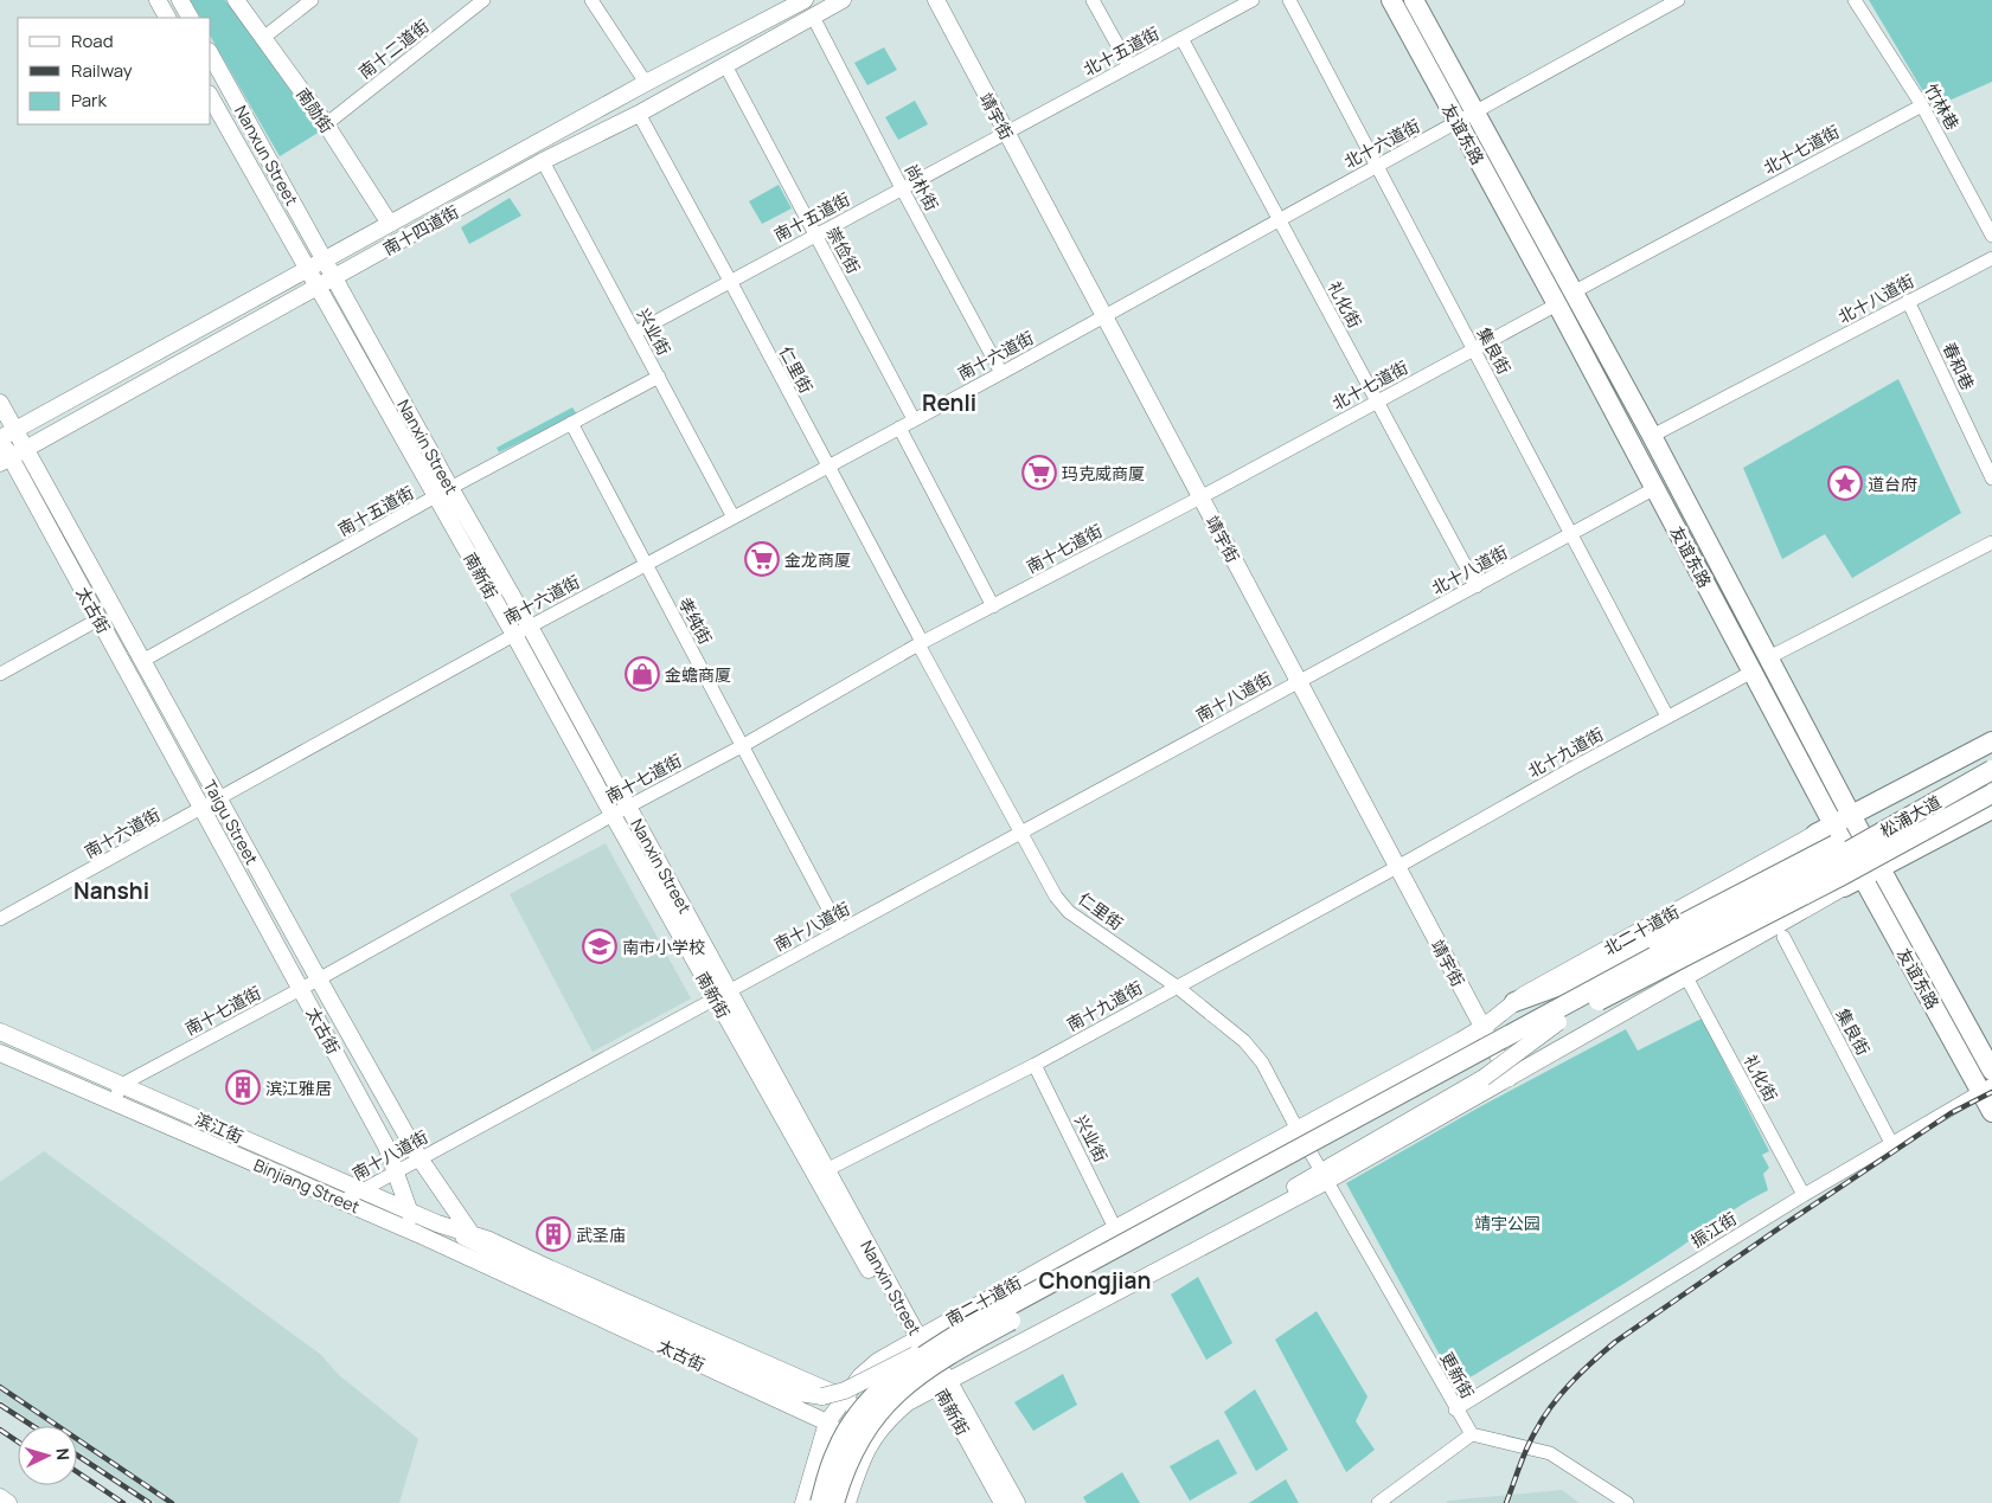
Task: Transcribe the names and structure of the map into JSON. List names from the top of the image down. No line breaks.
{"streets":{"highway":["友谊东路","松浦大道","北二十道街"],"main road":["南勋街","靖宇街","Nanxun Street","南十四道街","Nanxin Street","南新街","太古街","Taigu Street","滨江街","Binjiang Street","南二十道街"],"street":["南十二道街","北十五道街","竹林巷","北十六道街","北十七道街","尚朴街","南十五道街","崇俭街","北十八道街","礼化街","兴业街","集良街","南十六道街","春和巷","仁里街","南十七道街","孝纯街","南十八道街","北十九道街","南十九道街","振江街","更新街"]},"crossings":[["南十二道街","南勋街"],["北十五道街","靖宇街"],["北十五道街","南十五道街"],["北十五道街","礼化街"],["竹林巷","北十七道街"],["靖宇街","北十六道街"],["靖宇街","北十七道街"],["靖宇街","南十五道街"],["靖宇街","北十八道街"],["靖宇街","南十六道街"],["靖宇街","南十七道街"],["靖宇街","南十八道街"],["靖宇街","北十九道街"],["靖宇街","北二十道街"],["靖宇街","南十九道街"],["友谊东路","北十六道街"],["友谊东路","北十七道街"],["友谊东路","北十八道街"],["友谊东路","北十九道街"],["友谊东路","北二十道街"],["友谊东路","振江街"],["北十六道街","礼化街"],["北十六道街","集良街"],["北十六道街","南十六道街"],["北十七道街","礼化街"],["北十七道街","集良街"],["北十七道街","南十七道街"],["Nanxun Street","Nanxin Street"],["尚朴街","南十五道街"],["尚朴街","南十四道街"],["尚朴街","南十六道街"],["南十五道街","崇俭街"],["南十五道街","兴业街"],["南十五道街","仁里街"],["南十五道街","Nanxin Street"],["南十五道街","南新街"],["南十五道街","孝纯街"],["南十五道街","Taigu Street"],["南十四道街","崇俭街"],["南十四道街","兴业街"],["南十四道街","仁里街"],["南十四道街","Nanxin Street"],["南十四道街","南新街"],["南十四道街","太古街"],["南十四道街","Taigu Street"],["崇俭街","南十六道街"],["北十八道街","礼化街"],["北十八道街","集良街"],["北十八道街","春和巷"],["北十八道街","南十八道街"],["礼化街","振江街"],["兴业街","南十六道街"],["兴业街","南十九道街"],["兴业街","南二十道街"],["集良街","北十九道街"],["集良街","振江街"],["南十六道街","仁里街"],["南十六道街","Nanxin Street"],["南十六道街","南新街"],["南十六道街","太古街"],["南十六道街","孝纯街"],["南十六道街","Taigu Street"],["仁里街","南十七道街"],["仁里街","南十八道街"],["仁里街","北二十道街"],["仁里街","南十九道街"],["仁里街","南二十道街"],["仁里街","更新街"],["Nanxin Street","南十七道街"],["Nanxin Street","南新街"],["Nanxin Street","南十八道街"],["Nanxin Street","南十九道街"],["Nanxin Street","南二十道街"],["南十七道街","南新街"],["南十七道街","太古街"],["南十七道街","孝纯街"],["南十七道街","Taigu Street"],["南十七道街","滨江街"],["南新街","南十八道街"],["南新街","南二十道街"],["太古街","南十八道街"],["太古街","Taigu Street"],["太古街","滨江街"],["太古街","Binjiang Street"],["太古街","南二十道街"],["孝纯街","南十八道街"],["南十八道街","Taigu Street"],["南十八道街","滨江街"],["南十八道街","Binjiang Street"],["北十九道街","南十九道街"],["北二十道街","南二十道街"],["北二十道街","更新街"],["振江街","更新街"],["南二十道街","更新街"]],"districts":["Renli","Nanshi","Chongjian"],"parks":["靖宇公园"],"places":{"supermarket":["玛克威商厦","金龙商厦"],"place":["道台府"],"shop":["金蟾商厦"],"school or university":["南市小学校"],"building":["滨江雅居","武圣庙"]},"legend":["Road","Railway","Park"],"north":"right"}
